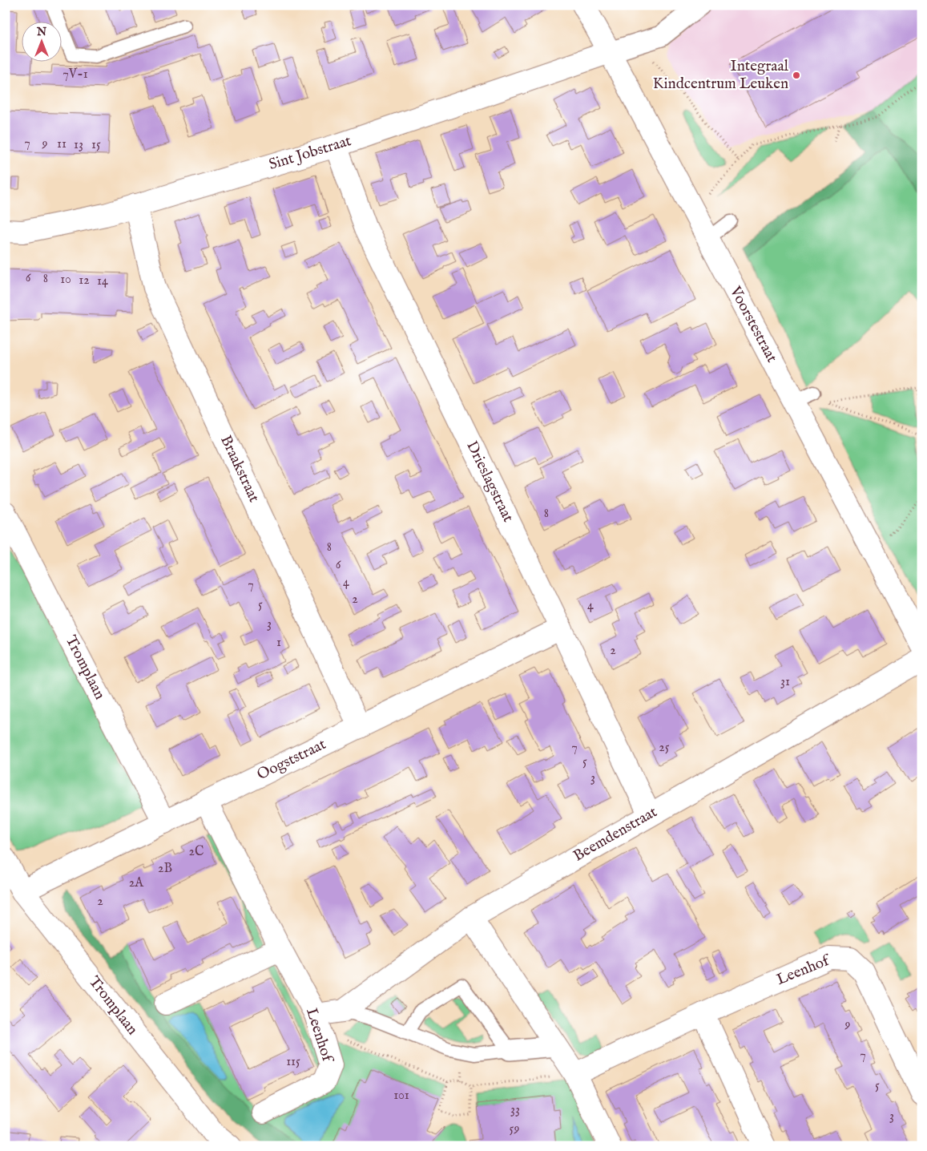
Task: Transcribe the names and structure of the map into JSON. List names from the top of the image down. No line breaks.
{"streets":{"street":["Sint Jobstraat","Voorstestraat","Braakstraat","Drieslagstraat","Tromplaan","Oogststraat","Beemdenstraat","Leenhof"]},"crossings":[["Sint Jobstraat","Voorstestraat"],["Sint Jobstraat","Braakstraat"],["Sint Jobstraat","Drieslagstraat"],["Braakstraat","Oogststraat"],["Drieslagstraat","Oogststraat"],["Drieslagstraat","Beemdenstraat"],["Tromplaan","Oogststraat"],["Oogststraat","Leenhof"],["Beemdenstraat","Leenhof"]],"places":["Integraal Kindcentrum Leuken"],"house_numbers":["7V-1","7","9","11","13","15","6","8","10","12","14","8","8","6","4","7","2","5","4","3","1","2","31","7","25","5","3","2C","2B","2A","2","9","7","115","5","101","33","3","59"],"north":"top"}
